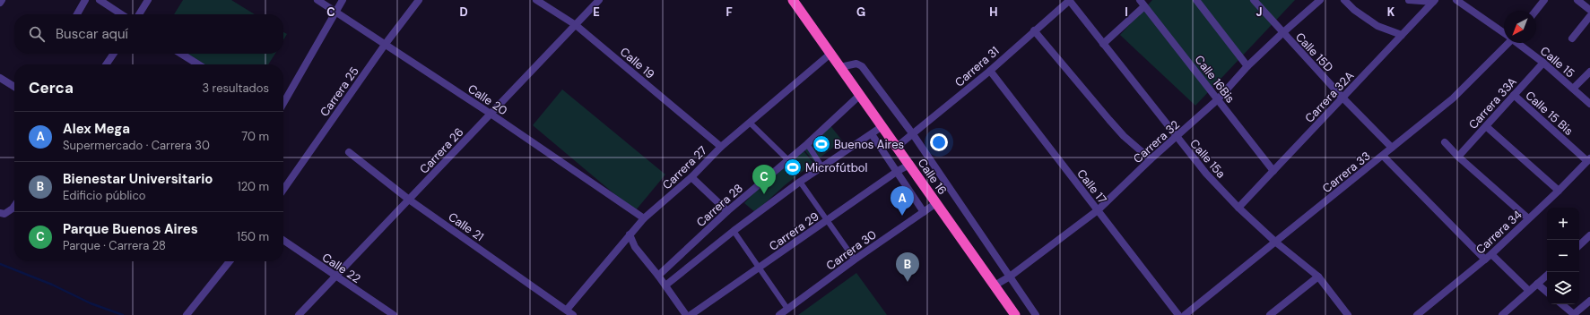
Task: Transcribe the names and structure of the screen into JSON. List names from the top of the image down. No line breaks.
{"streets":{"highway":["Calle 16"],"street":["Calle 15D","Calle 15","Calle 19","Carrera 31","Calle 16Bis","Carrera 25","Carrera 32A","Calle 20","Carrera 33A","Calle 15 Bis","Carrera 32","Carrera 26","Calle 15a","Carrera 27","Carrera 33","Calle 17","Carrera 28","Calle 21","Carrera 29","Carrera 34","Carrera 30","Calle 22"]},"crossings":[["Calle 15D","Carrera 32A"],["Calle 15D","Carrera 32"],["Calle 15D","Carrera 33"],["Calle 15","Carrera 33A"],["Calle 19","Carrera 26"],["Calle 19","Carrera 27"],["Carrera 31","Calle 15a"],["Carrera 31","Calle 16"],["Carrera 31","Calle 17"],["Calle 16Bis","Carrera 32A"],["Calle 16Bis","Carrera 32"],["Carrera 25","Calle 20"],["Carrera 32A","Calle 15a"],["Calle 20","Carrera 26"],["Calle 20","Carrera 27"],["Carrera 33A","Calle 15 Bis"],["Calle 15 Bis","Carrera 34"],["Carrera 32","Calle 15a"],["Carrera 32","Calle 16"],["Carrera 32","Calle 17"],["Carrera 26","Calle 21"],["Carrera 26","Calle 22"],["Calle 15a","Carrera 33"],["Carrera 27","Calle 16"],["Carrera 27","Calle 21"],["Calle 16","Carrera 28"],["Calle 16","Carrera 29"],["Calle 16","Carrera 30"]],"places":{"sports":["Buenos Aires","Microfútbol"]},"north":"bottom left","page":{"search":"Buscar aquí","heading":["Cerca","3 resultados"],"list":[{"mark":"A","name":"Alex Mega","note":"Supermercado · Carrera 30","value":"70 m"},{"mark":"B","name":"Bienestar Universitario","note":"Edificio público","value":"120 m"},{"mark":"C","name":"Parque Buenos Aires","note":"Parque · Carrera 28","value":"150 m"}],"pins":["C","A","B"],"map_buttons":["+","−"]},"grid":{"columns":["C","D","E","F","G","H","I","J","K"]}}
